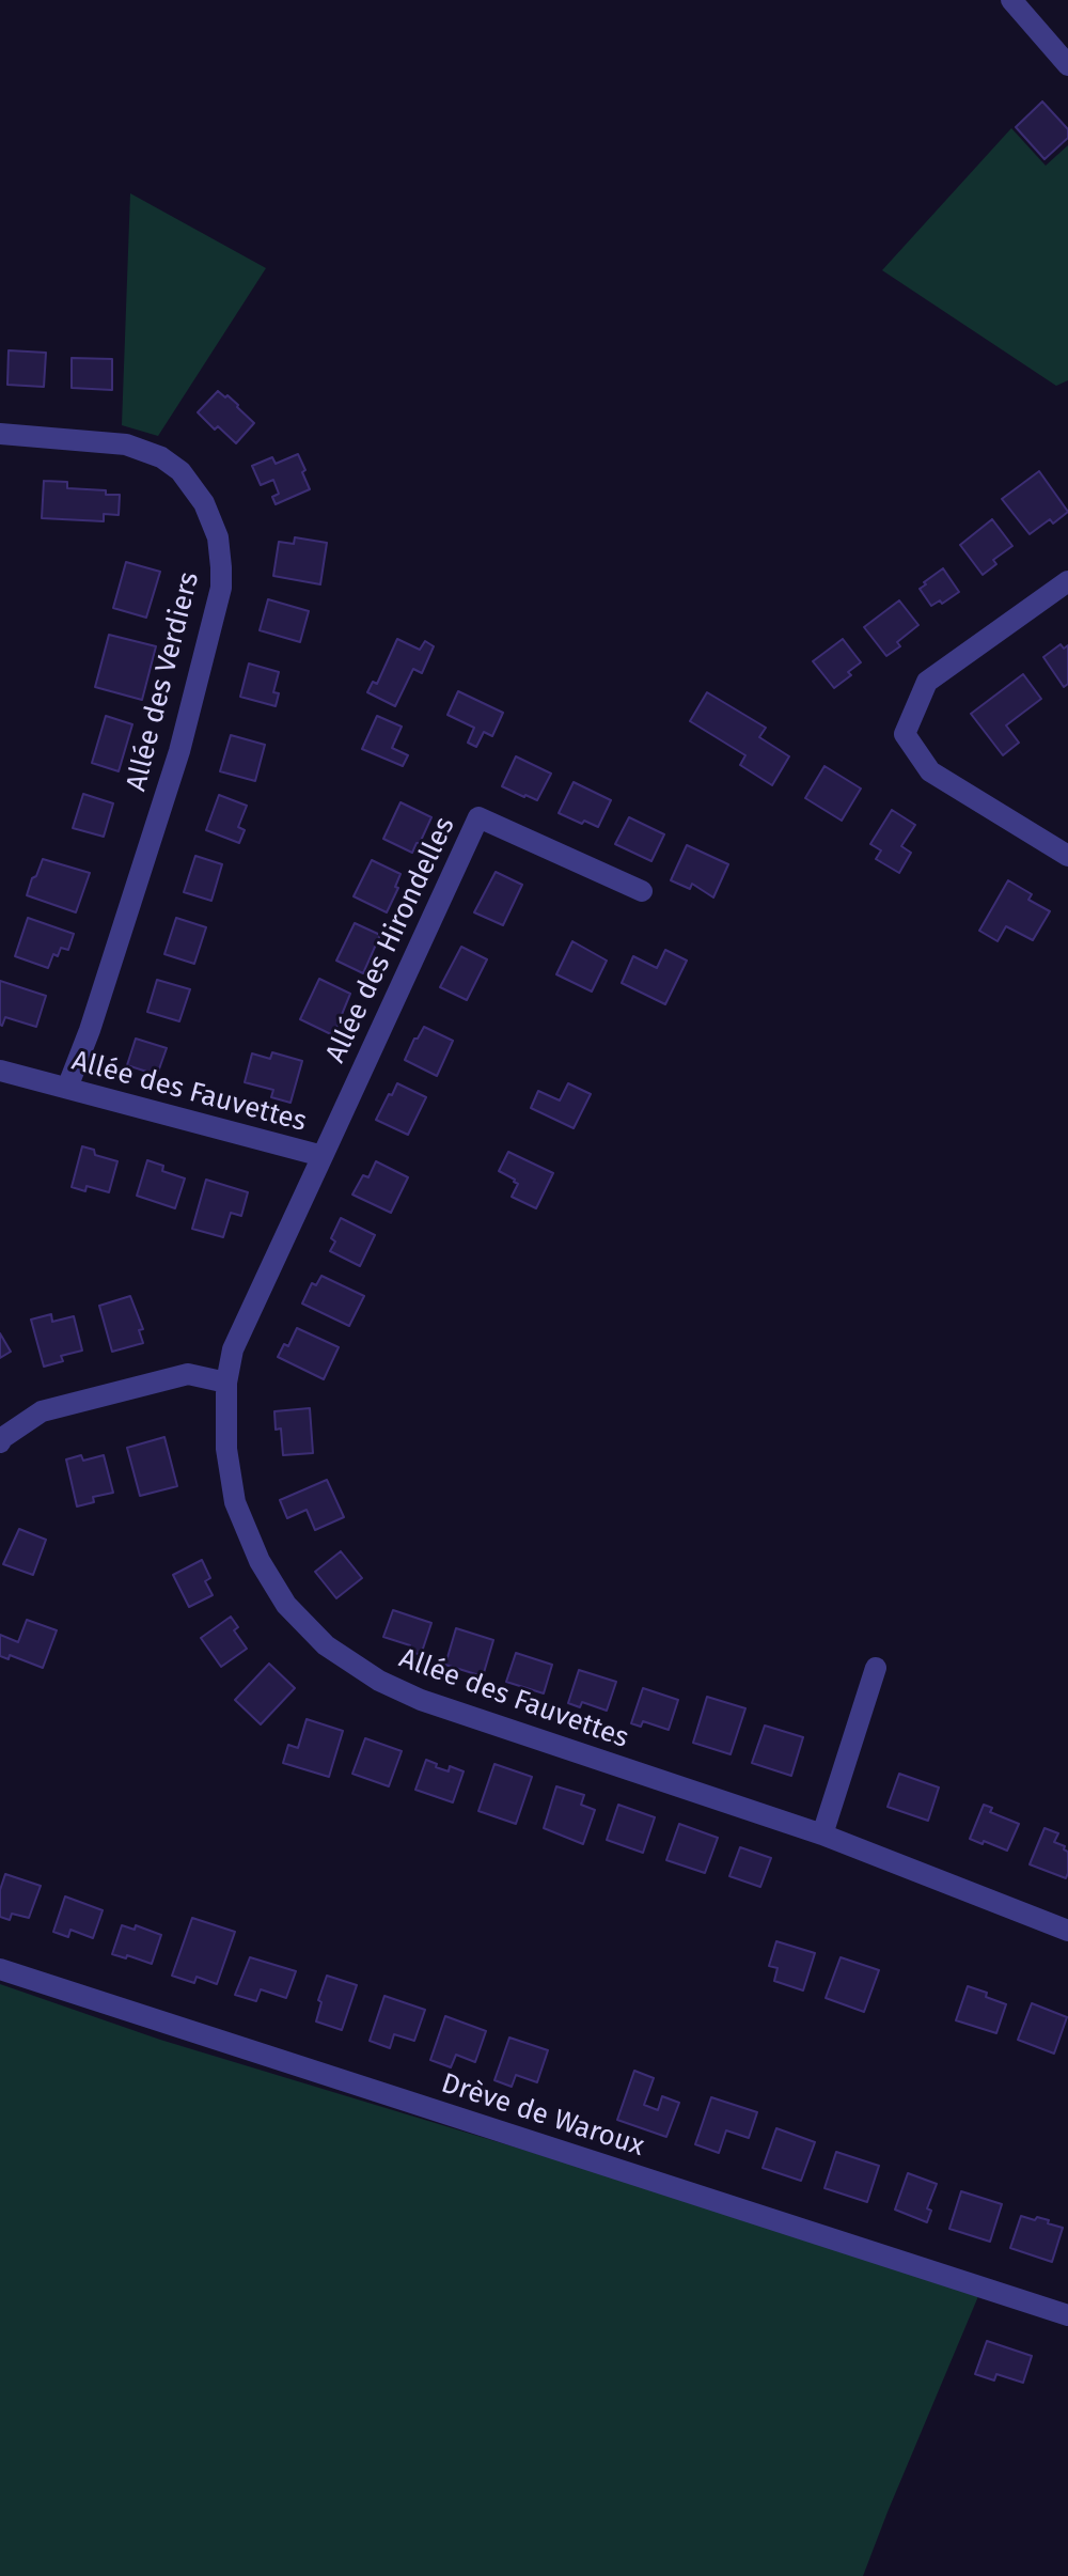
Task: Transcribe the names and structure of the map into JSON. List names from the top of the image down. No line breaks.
{"streets":{"street":["Allée des Verdiers","Allée des Hirondelles","Allée des Fauvettes","Drève de Waroux"]},"crossings":[["Allée des Verdiers","Allée des Fauvettes"],["Allée des Hirondelles","Allée des Fauvettes"]]}
